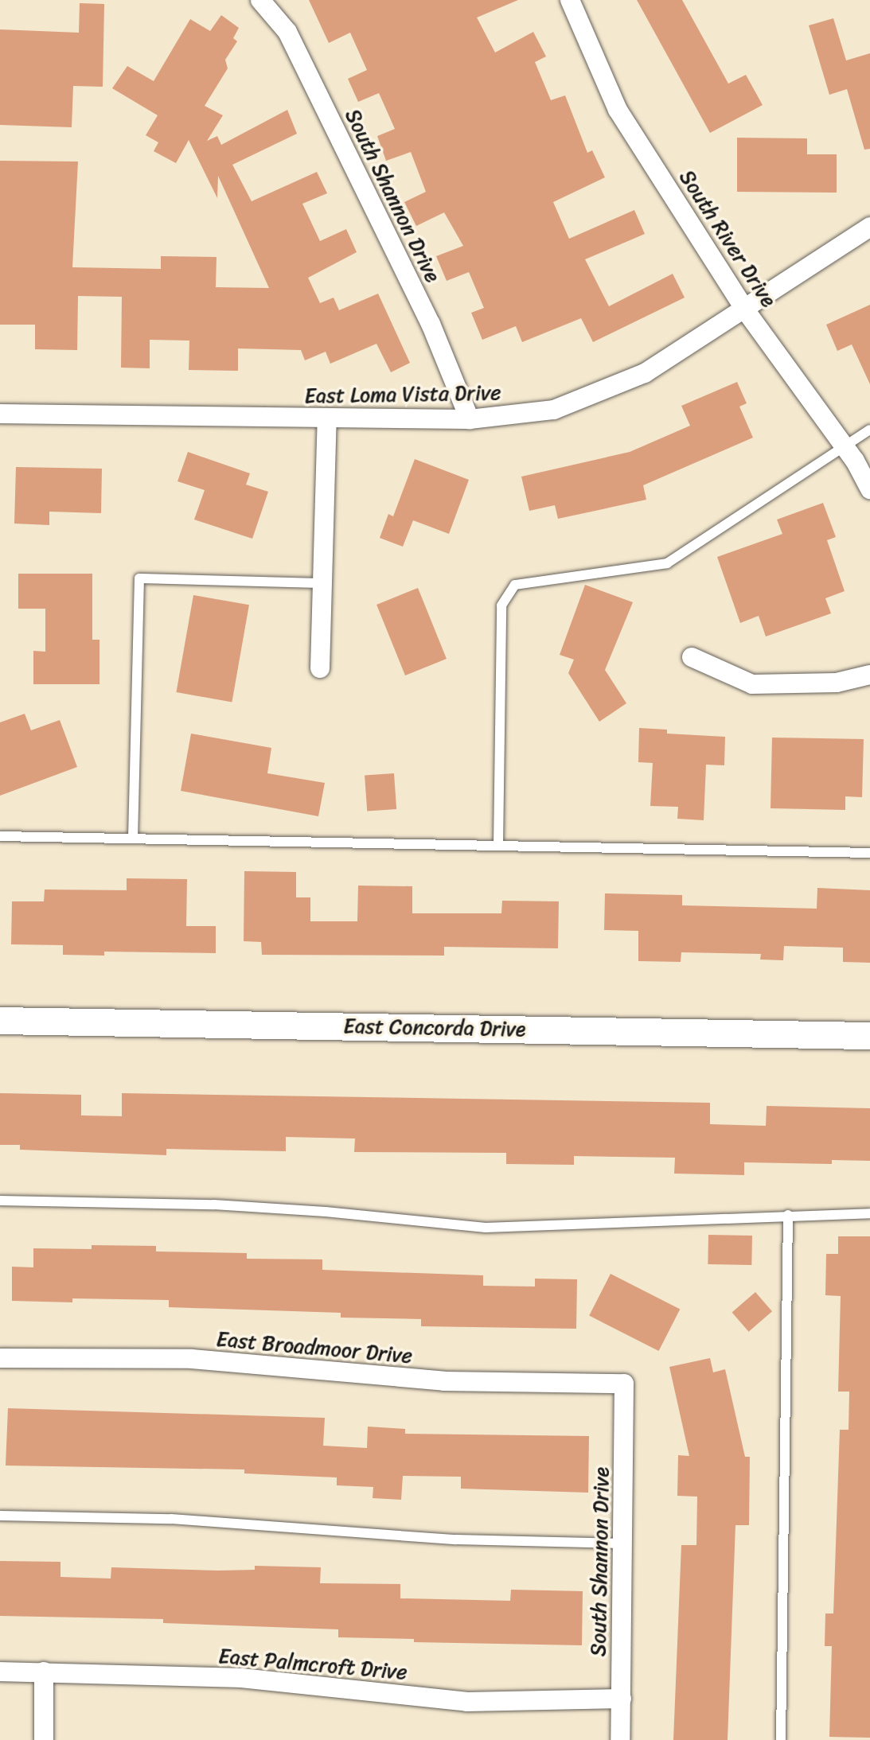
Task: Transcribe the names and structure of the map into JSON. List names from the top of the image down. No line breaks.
{"streets":{"street":["South Shannon Drive","South River Drive","East Loma Vista Drive","East Concorda Drive","East Broadmoor Drive","East Palmcroft Drive"]},"crossings":[["South Shannon Drive","East Loma Vista Drive"],["South Shannon Drive","East Broadmoor Drive"],["South Shannon Drive","East Palmcroft Drive"],["South River Drive","East Loma Vista Drive"]]}
